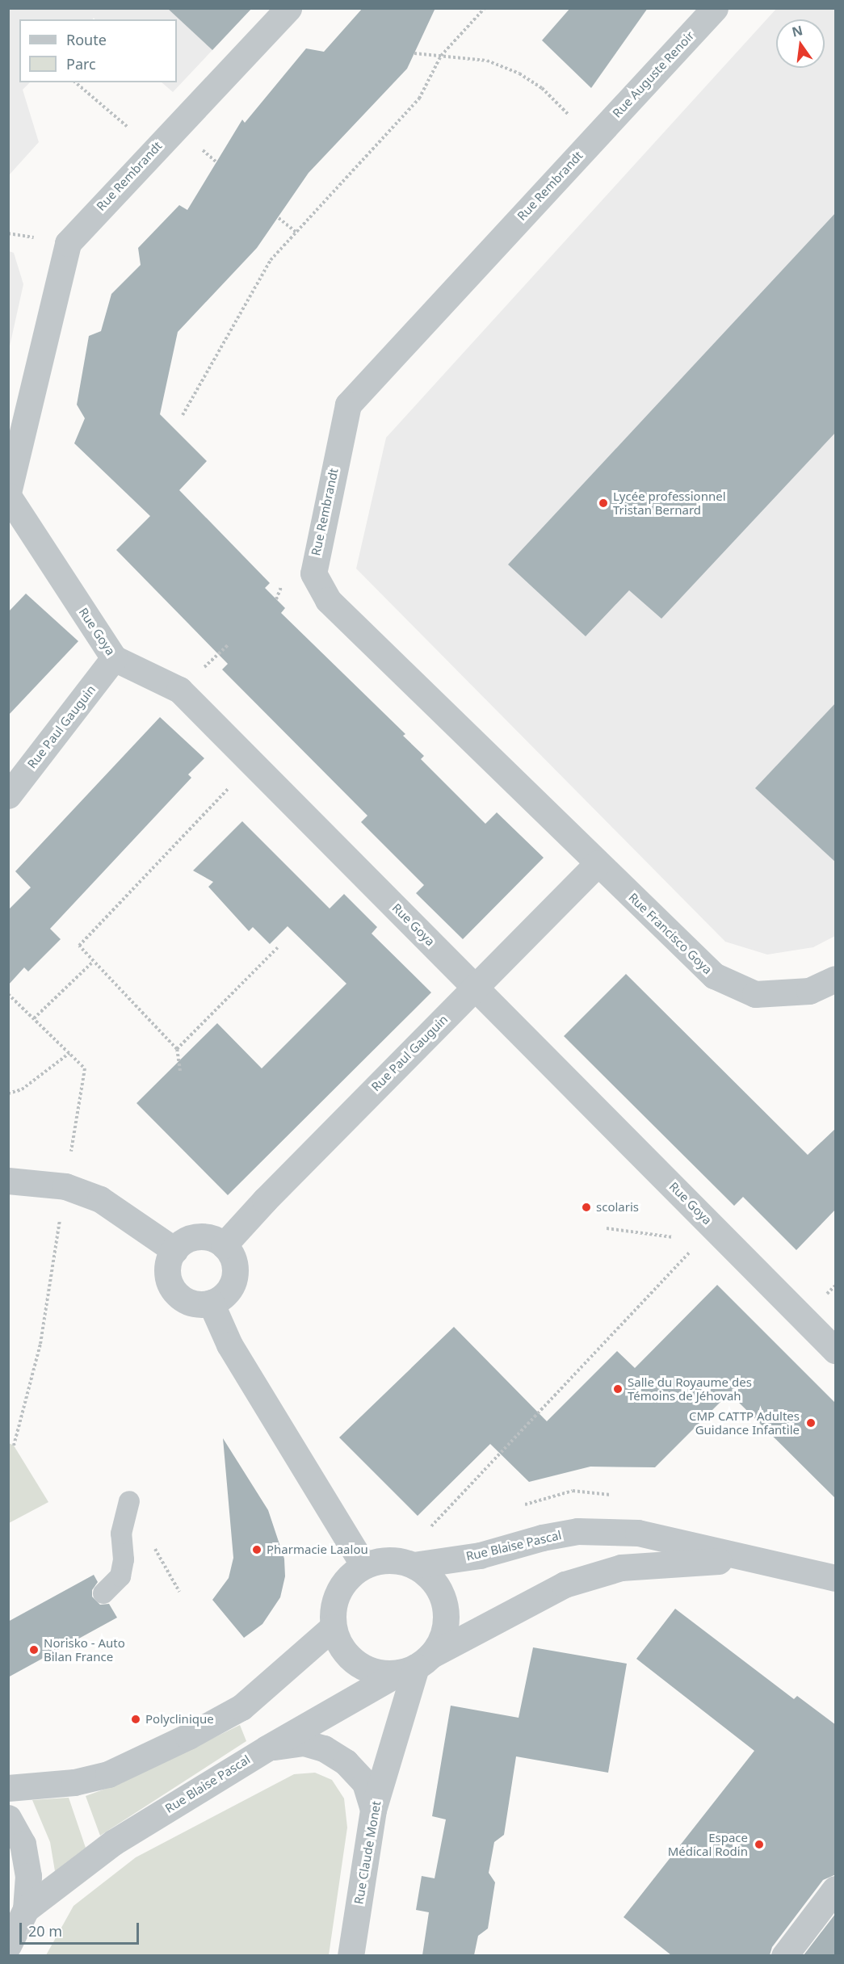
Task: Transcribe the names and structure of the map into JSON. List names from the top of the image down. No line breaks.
{"streets":{"street":["Rue Auguste Renoir","Rue Rembrandt","Rue Goya","Rue Paul Gauguin","Rue Francisco Goya","Rue Blaise Pascal","Rue Claude Monet"]},"crossings":[["Rue Auguste Renoir","Rue Rembrandt"],["Rue Rembrandt","Rue Goya"],["Rue Rembrandt","Rue Paul Gauguin"],["Rue Rembrandt","Rue Francisco Goya"],["Rue Goya","Rue Paul Gauguin"],["Rue Paul Gauguin","Rue Francisco Goya"],["Rue Blaise Pascal","Rue Claude Monet"]],"places":["Lycée professionnel Tristan Bernard","scolaris","Salle du Royaume des Témoins de Jéhovah","CMP CATTP Adultes Guidance Infantile","Pharmacie Laalou","Norisko - Auto Bilan France","Polyclinique","Espace Médical Rodin"],"legend":["Route","Parc"],"scale_bar":"20 m","north":"top"}
